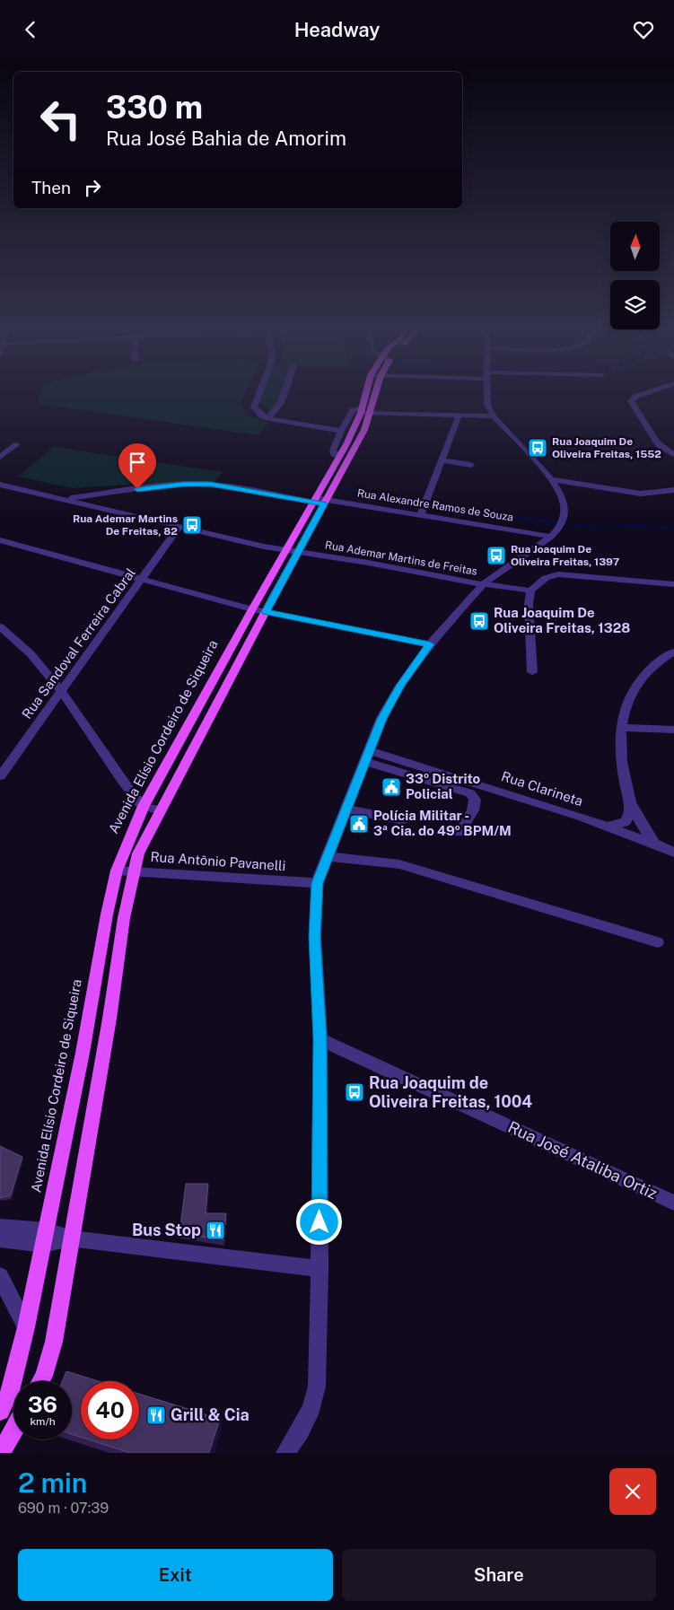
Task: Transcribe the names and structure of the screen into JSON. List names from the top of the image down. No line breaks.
{"streets":{"main road":["Avenida Elísio Cordeiro de Siqueira"],"street":["Rua Alexandre Ramos de Souza","Rua Ademar Martins de Freitas","Rua Sandoval Ferreira Cabral","Rua Clarineta","Rua Antônio Pavanelli","Rua José Ataliba Ortiz"]},"crossings":[["Rua Alexandre Ramos de Souza","Rua Ademar Martins de Freitas"],["Rua Alexandre Ramos de Souza","Avenida Elísio Cordeiro de Siqueira"],["Rua Ademar Martins de Freitas","Rua Sandoval Ferreira Cabral"],["Rua Ademar Martins de Freitas","Avenida Elísio Cordeiro de Siqueira"],["Avenida Elísio Cordeiro de Siqueira","Rua Antônio Pavanelli"]],"places":{"bus stop":["Rua Joaquim De Oliveira Freitas, 1552","Rua Ademar Martins De Freitas, 82","Rua Joaquim De Oliveira Freitas, 1397","Rua Joaquim De Oliveira Freitas, 1328","Rua Joaquim de Oliveira Freitas, 1004"],"public building":["33º Distrito Policial","Polícia Militar - 3ª Cia. do 49º BPM/M"],"restaurant":["Bus Stop","Grill & Cia"]},"north":"top","page":{"header":"Headway","turn":["330 m","Rua José Bahia de Amorim"],"then":"Then","speed":"36 km/h","limit":"40","heading":["2 min","690 m · 07:39"],"buttons":["Exit","Share"]}}
